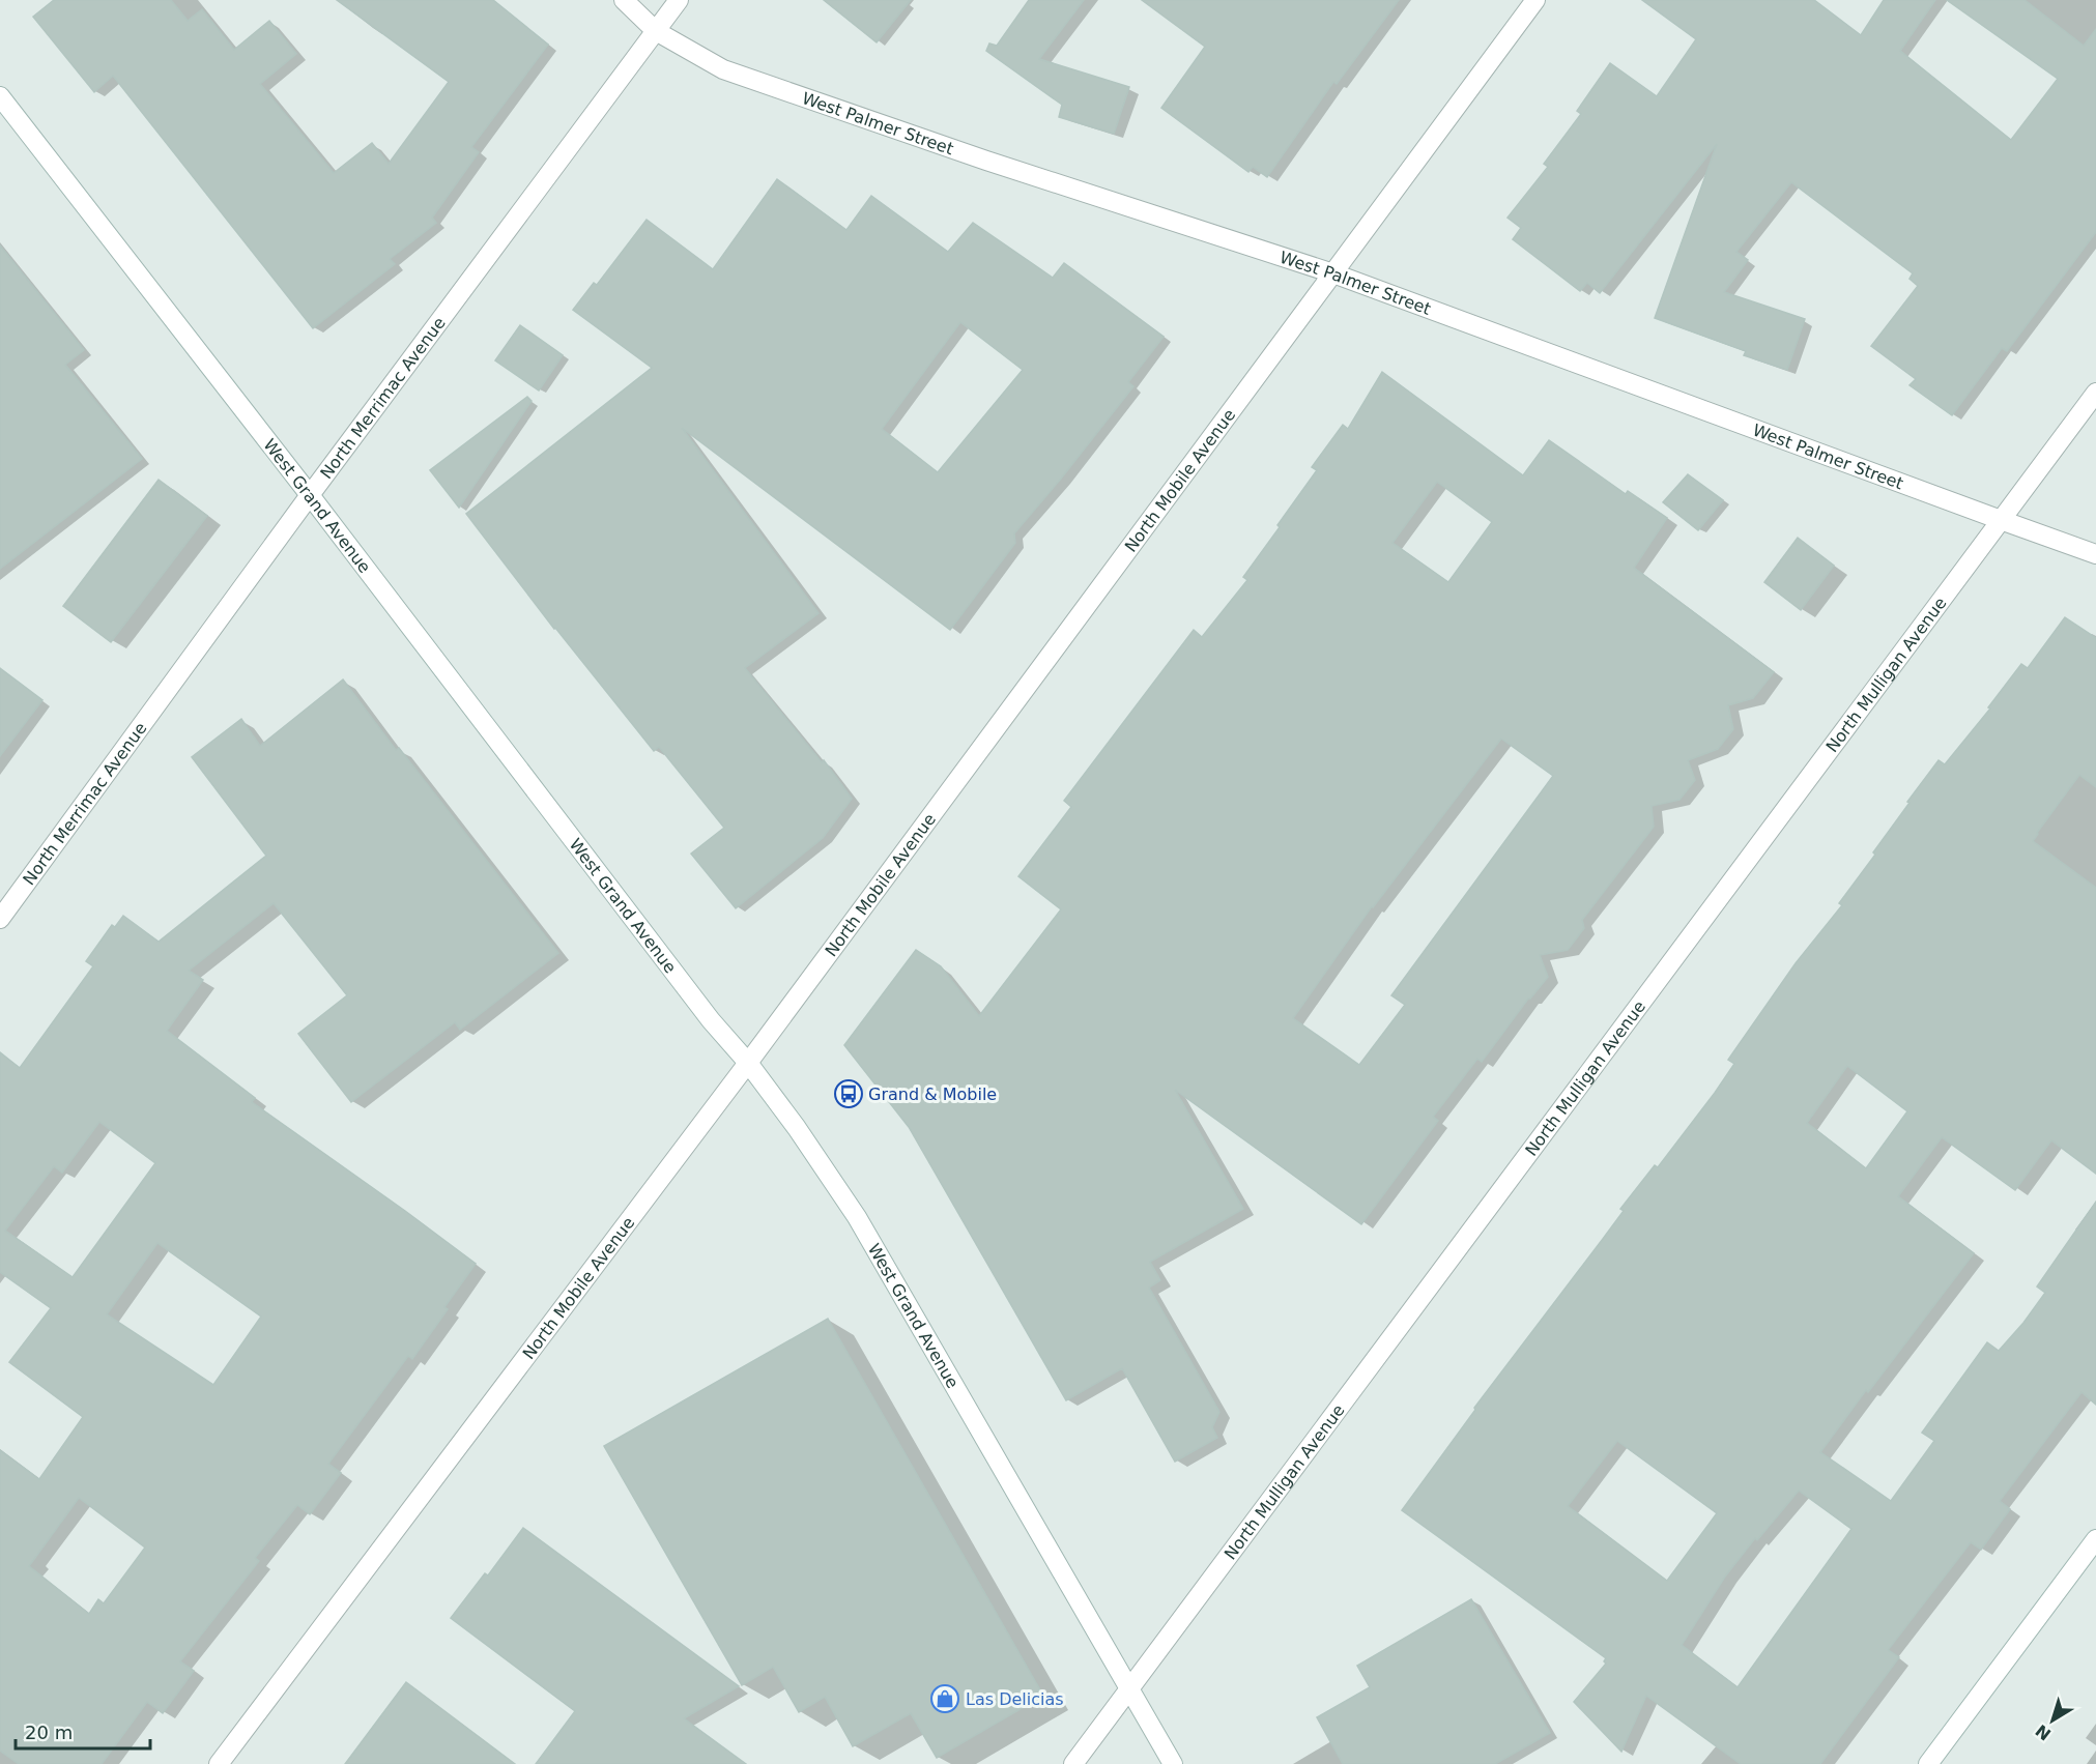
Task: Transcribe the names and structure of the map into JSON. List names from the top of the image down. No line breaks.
{"streets":{"street":["West Palmer Street","North Merrimac Avenue","North Mobile Avenue","West Grand Avenue","North Mulligan Avenue"]},"crossings":[["West Palmer Street","North Merrimac Avenue"],["West Palmer Street","North Mobile Avenue"],["West Palmer Street","North Mulligan Avenue"],["North Merrimac Avenue","West Grand Avenue"],["North Mobile Avenue","West Grand Avenue"],["West Grand Avenue","North Mulligan Avenue"]],"places":{"bus stop":["Grand & Mobile"],"shop":["Las Delicias"]},"scale_bar":"20 m","north":"bottom left"}
